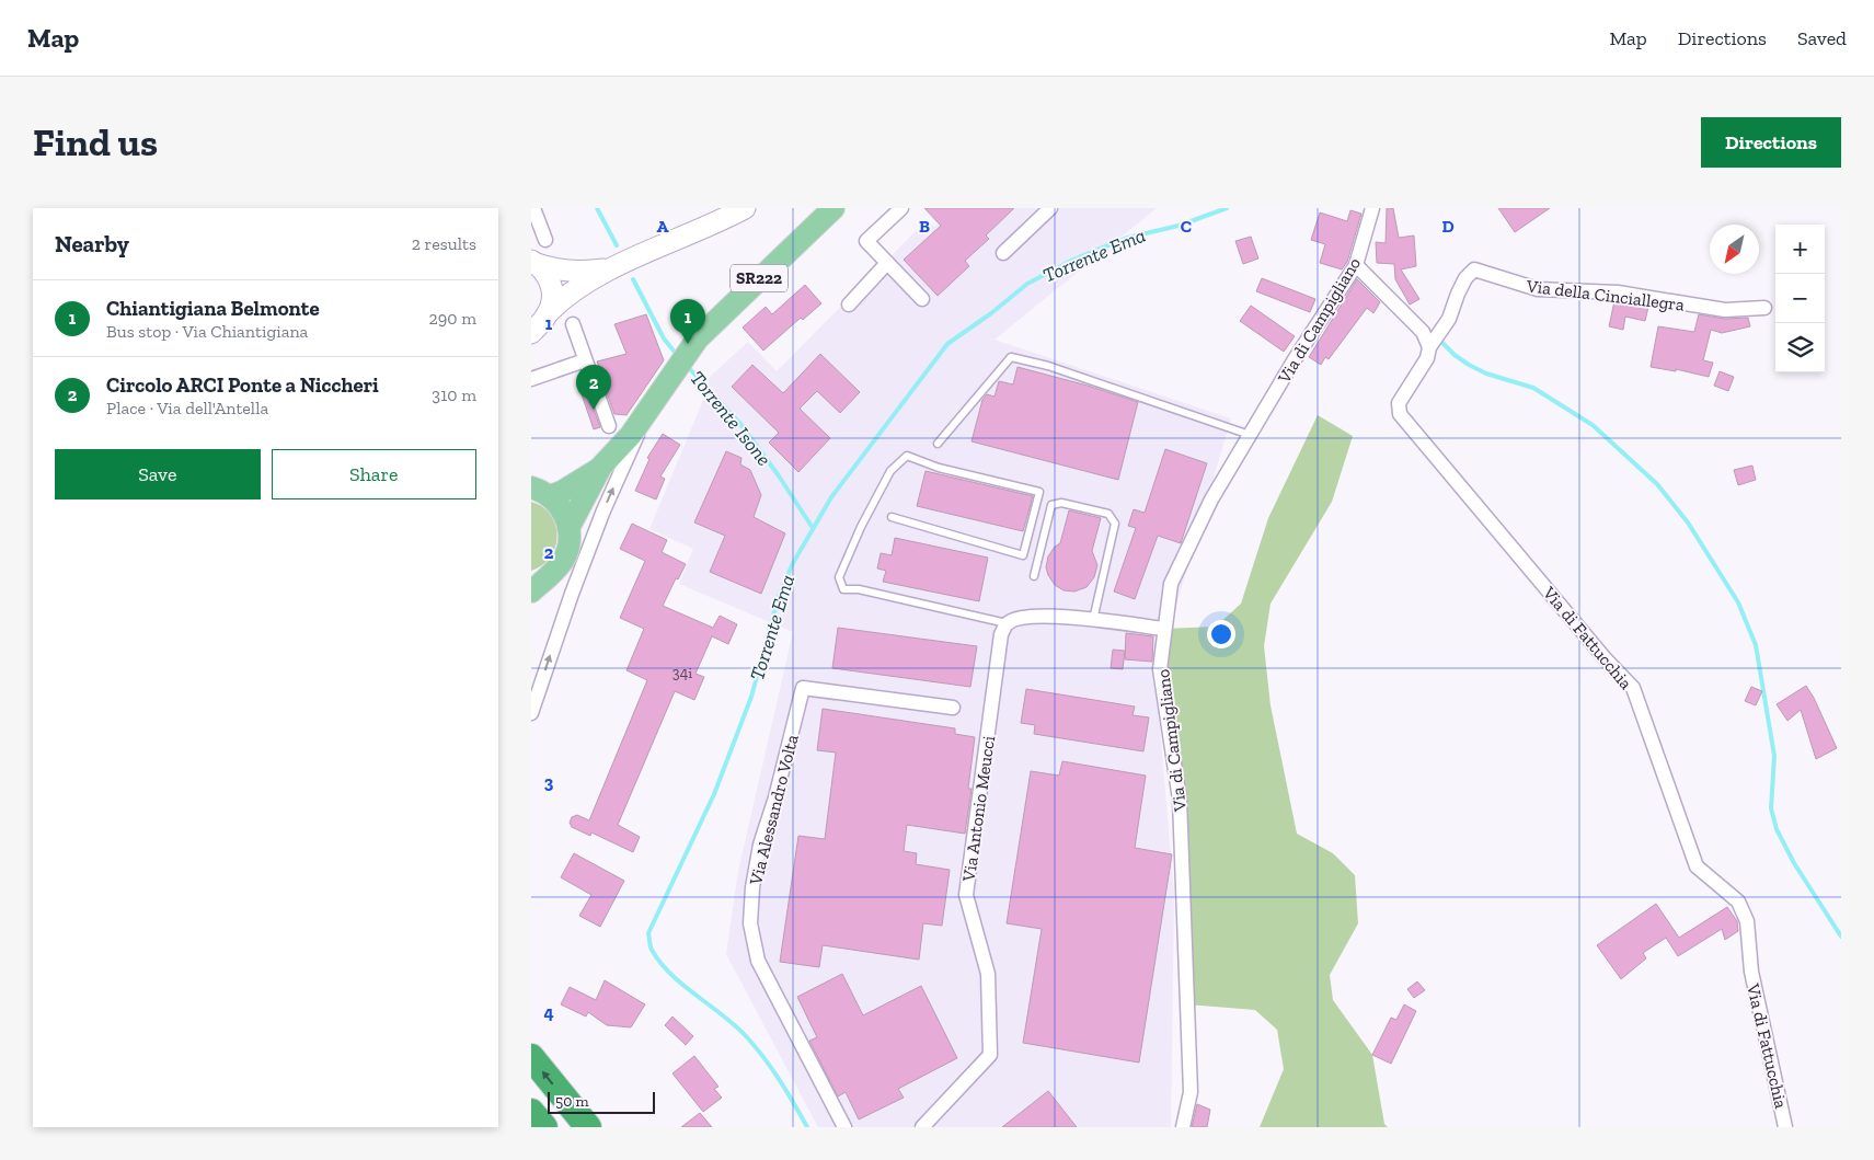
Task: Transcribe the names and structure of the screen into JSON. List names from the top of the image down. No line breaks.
{"streets":{"main road":["SR222"],"street":["Via della Cinciallegra","Via di Campigliano","Via di Fattucchia","Via Antonio Meucci","Via Alessandro Volta"]},"crossings":[["Via della Cinciallegra","Via di Fattucchia"]],"water":["Torrente Ema","Torrente Isone"],"house_numbers":["34i"],"scale_bar":"50 m","north":"bottom left","page":{"header":"Map","nav":["Map","Directions","Saved"],"buttons":["Directions",["Save","Share"]],"title":"Find us","heading":["Nearby","2 results"],"map_buttons":["+","−"],"list":[{"mark":"1","name":"Chiantigiana Belmonte","note":"Bus stop · Via Chiantigiana","value":"290 m"},{"mark":"2","name":"Circolo ARCI Ponte a Niccheri","note":"Place · Via dell'Antella","value":"310 m"}],"pins":["1","2"],"scale":"50 m"},"grid":{"columns":["A","B","C","D"],"rows":["1","2","3","4"]}}
